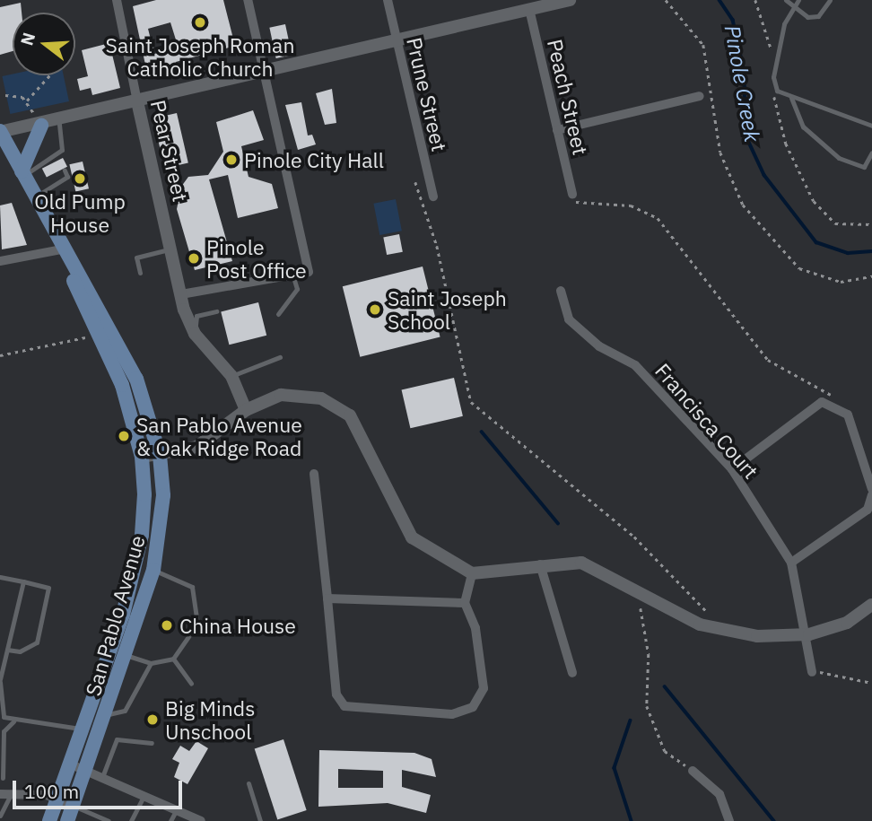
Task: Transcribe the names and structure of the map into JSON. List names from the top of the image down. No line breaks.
{"streets":{"main road":["San Pablo Avenue"],"street":["Prune Street","Peach Street","Pear Street","Francisca Court"]},"water":["Pinole Creek"],"places":["Saint Joseph Roman Catholic Church","Pinole City Hall","Old Pump House","Pinole Post Office","Saint Joseph School","San Pablo Avenue & Oak Ridge Road","China House","Big Minds Unschool"],"scale_bar":"100 m","north":"left"}
